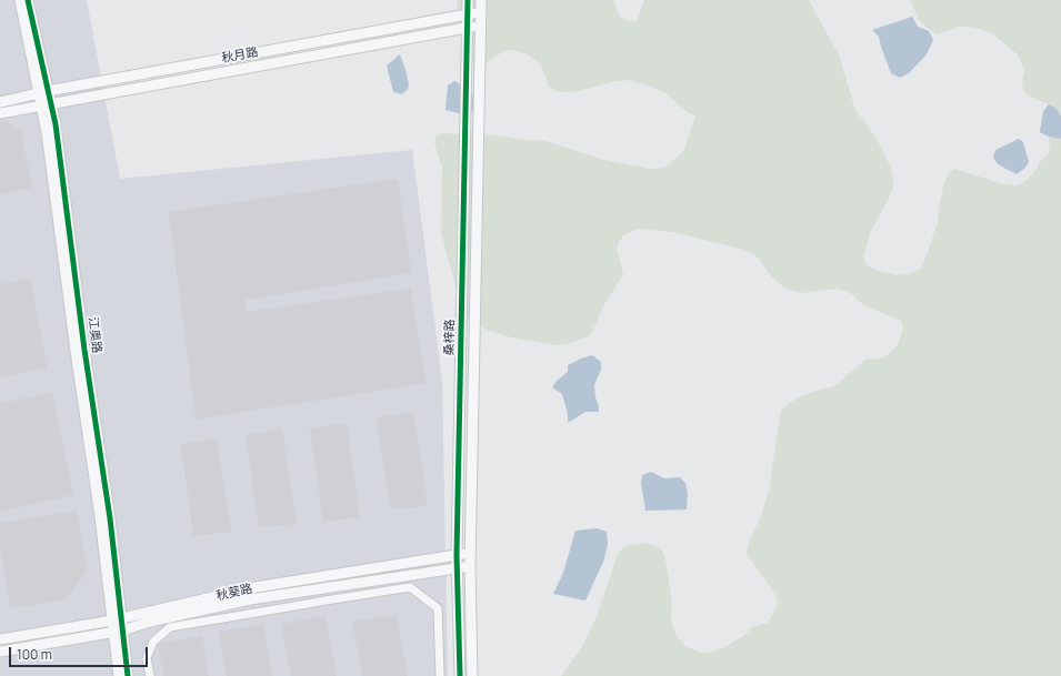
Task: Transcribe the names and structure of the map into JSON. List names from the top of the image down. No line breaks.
{"streets":{"street":["秋月路","江奥路","桑梓路","秋葵路"]},"crossings":[["秋月路","江奥路"],["秋月路","桑梓路"],["江奥路","秋葵路"],["桑梓路","秋葵路"]],"scale_bar":"100 m"}
